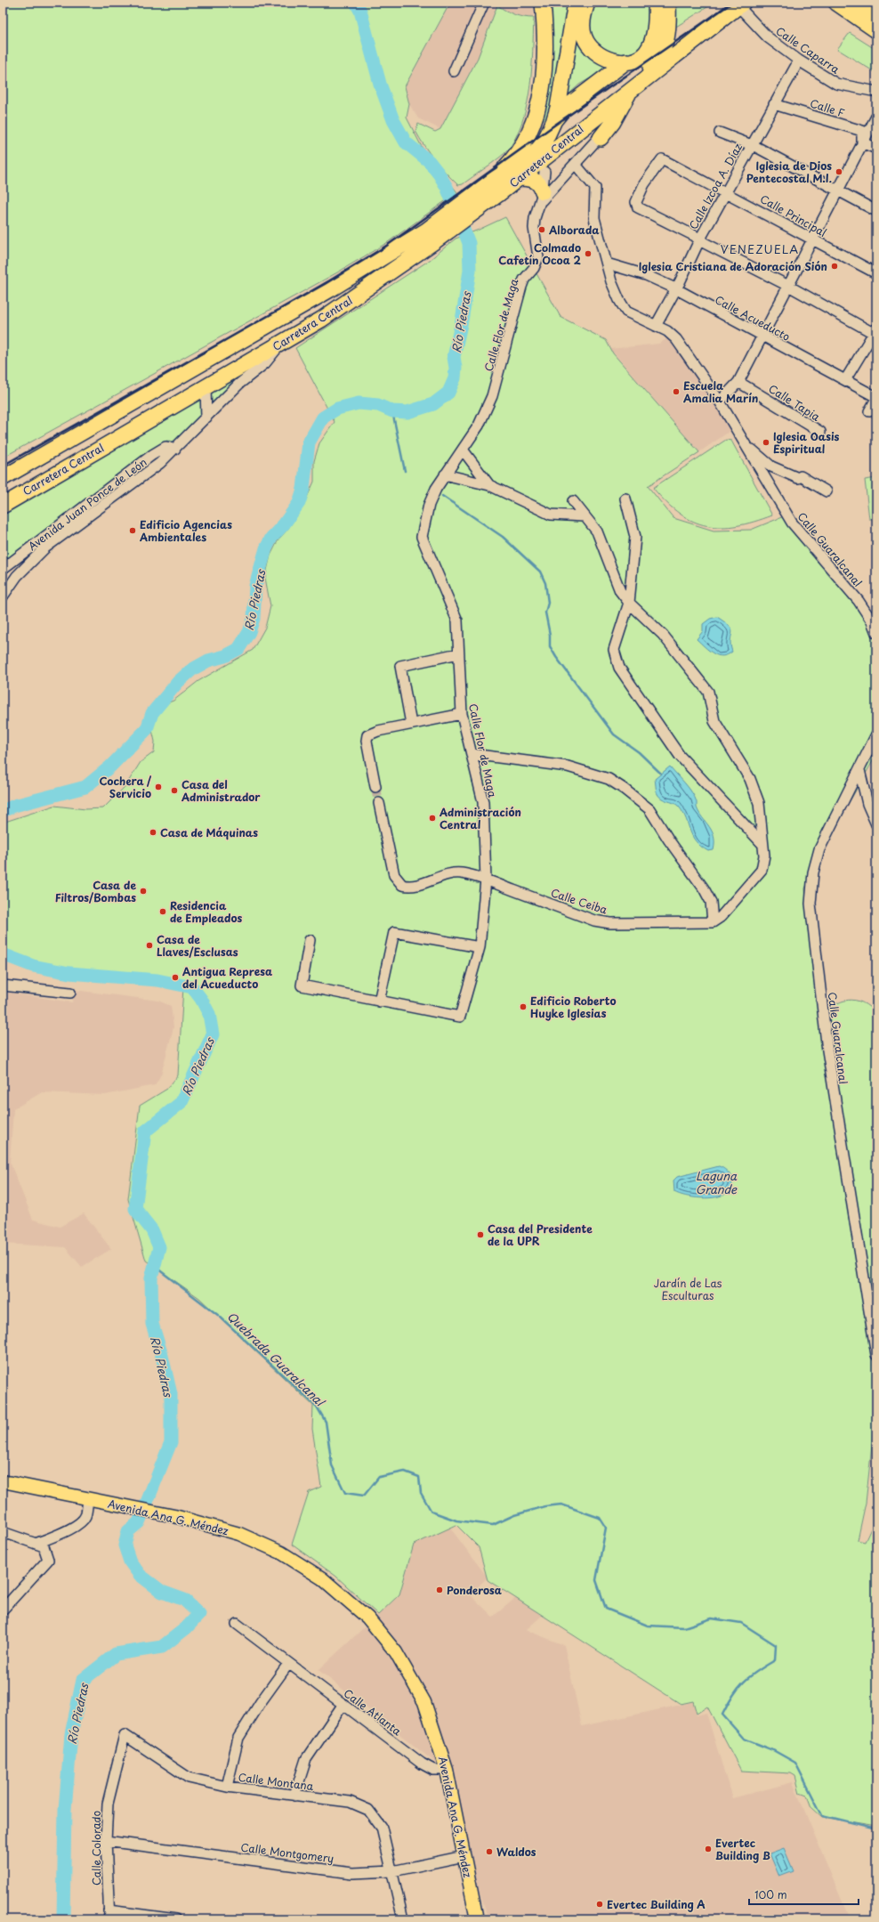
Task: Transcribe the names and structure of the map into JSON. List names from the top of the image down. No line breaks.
{"streets":{"highway":["Carretera Central"],"main road":["Avenida Ana G. Méndez"],"street":["Calle Caparra","Calle F","Calle Izcoa A. Díaz","Calle Principal","Calle Acueducto","Calle Flor de Maga","Calle Tapia","Avenida Juan Ponce de León","Calle Guaralcanal","Calle Ceiba","Calle Atlanta","Calle Montana","Calle Colorado","Calle Montgomery"]},"crossings":[["Calle Caparra","Calle Izcoa A. Díaz"],["Calle F","Calle Izcoa A. Díaz"],["Carretera Central","Calle Flor de Maga"],["Carretera Central","Avenida Juan Ponce de León"],["Calle Izcoa A. Díaz","Calle Principal"],["Calle Izcoa A. Díaz","Calle Acueducto"],["Calle Izcoa A. Díaz","Calle Guaralcanal"],["Calle Acueducto","Calle Guaralcanal"],["Calle Flor de Maga","Calle Guaralcanal"],["Calle Flor de Maga","Calle Ceiba"],["Avenida Ana G. Méndez","Calle Atlanta"],["Avenida Ana G. Méndez","Calle Montgomery"],["Calle Montana","Calle Colorado"],["Calle Montana","Calle Montgomery"],["Calle Colorado","Calle Montgomery"]],"districts":["VENEZUELA"],"water":["Río Piedras","Laguna Grande","Quebrada Guaralcanal"],"parks":["Jardín de Las Esculturas"],"places":["Iglesia de Dios Pentecostal M.I.","Alborada","Colmado Cafetín Ocoa 2","Iglesia Cristiana de Adoración Sión","Escuela Amalia Marín","Iglesia Oasis Espiritual","Edificio Agencias Ambientales","Cochera / Servicio","Casa del Administrador","Administración Central","Casa de Máquinas","Casa de Filtros/Bombas","Residencia de Empleados","Casa de Llaves/Esclusas","Antigua Represa del Acueducto","Edificio Roberto Huyke Iglesias","Casa del Presidente de la UPR","Ponderosa","Evertec Building B","Waldos","Evertec Building A"],"scale_bar":"100 m"}
